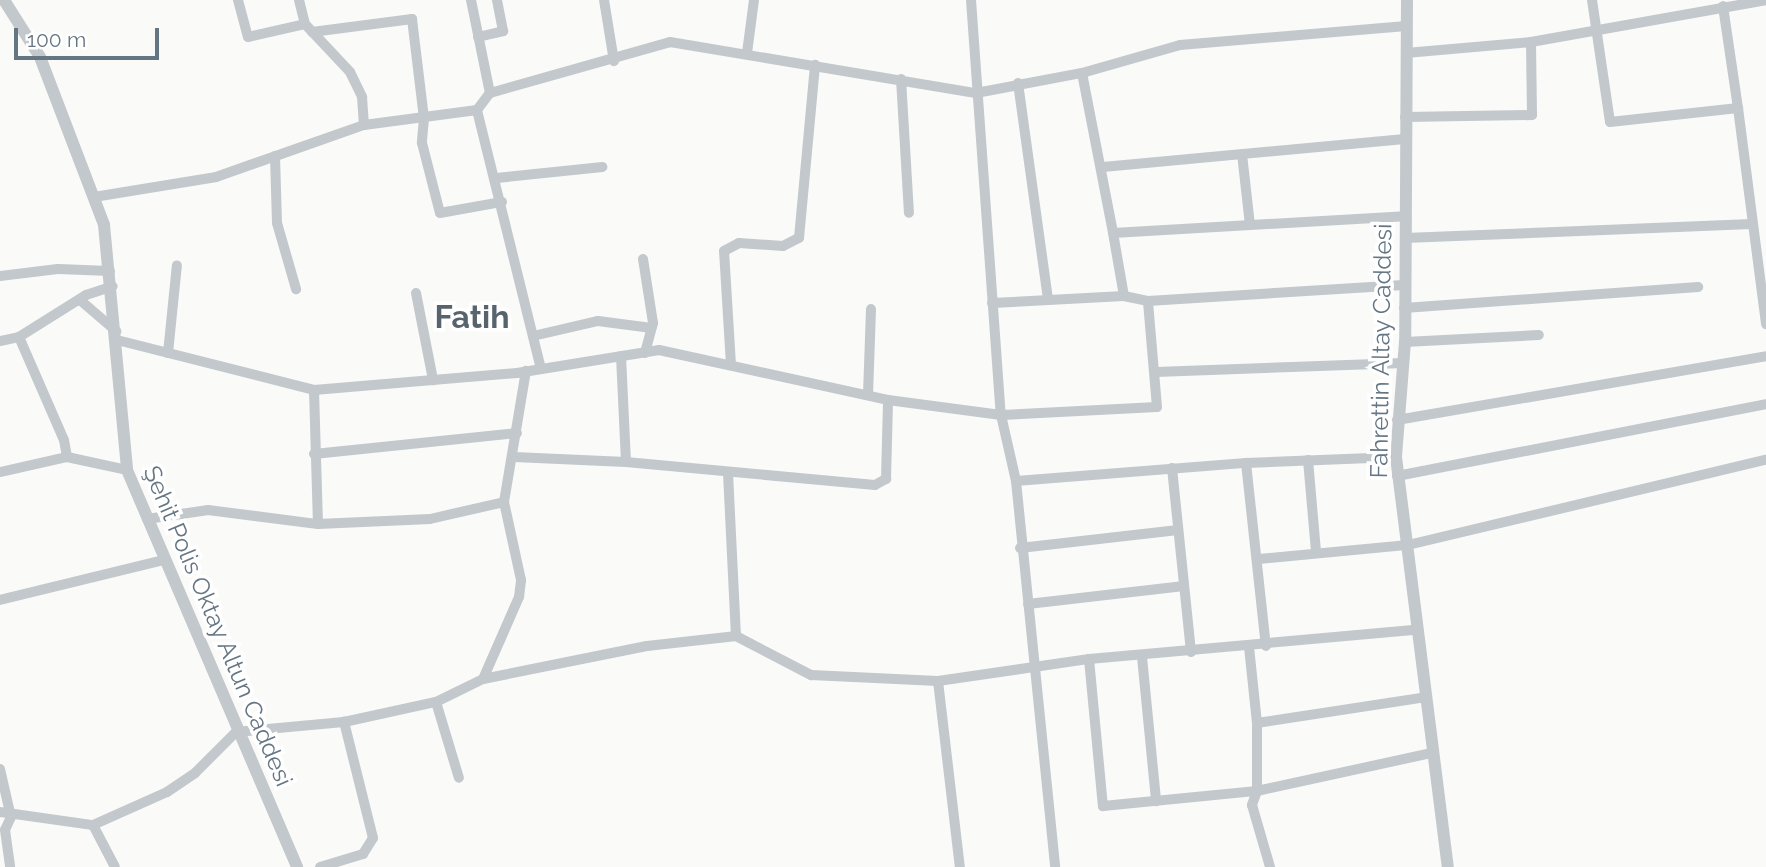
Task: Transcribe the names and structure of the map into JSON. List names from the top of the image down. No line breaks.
{"streets":{"street":["Fahrettin Altay Caddesi","Şehit Polis Oktay Altun Caddesi"]},"districts":["Fatih"],"scale_bar":"100 m"}
